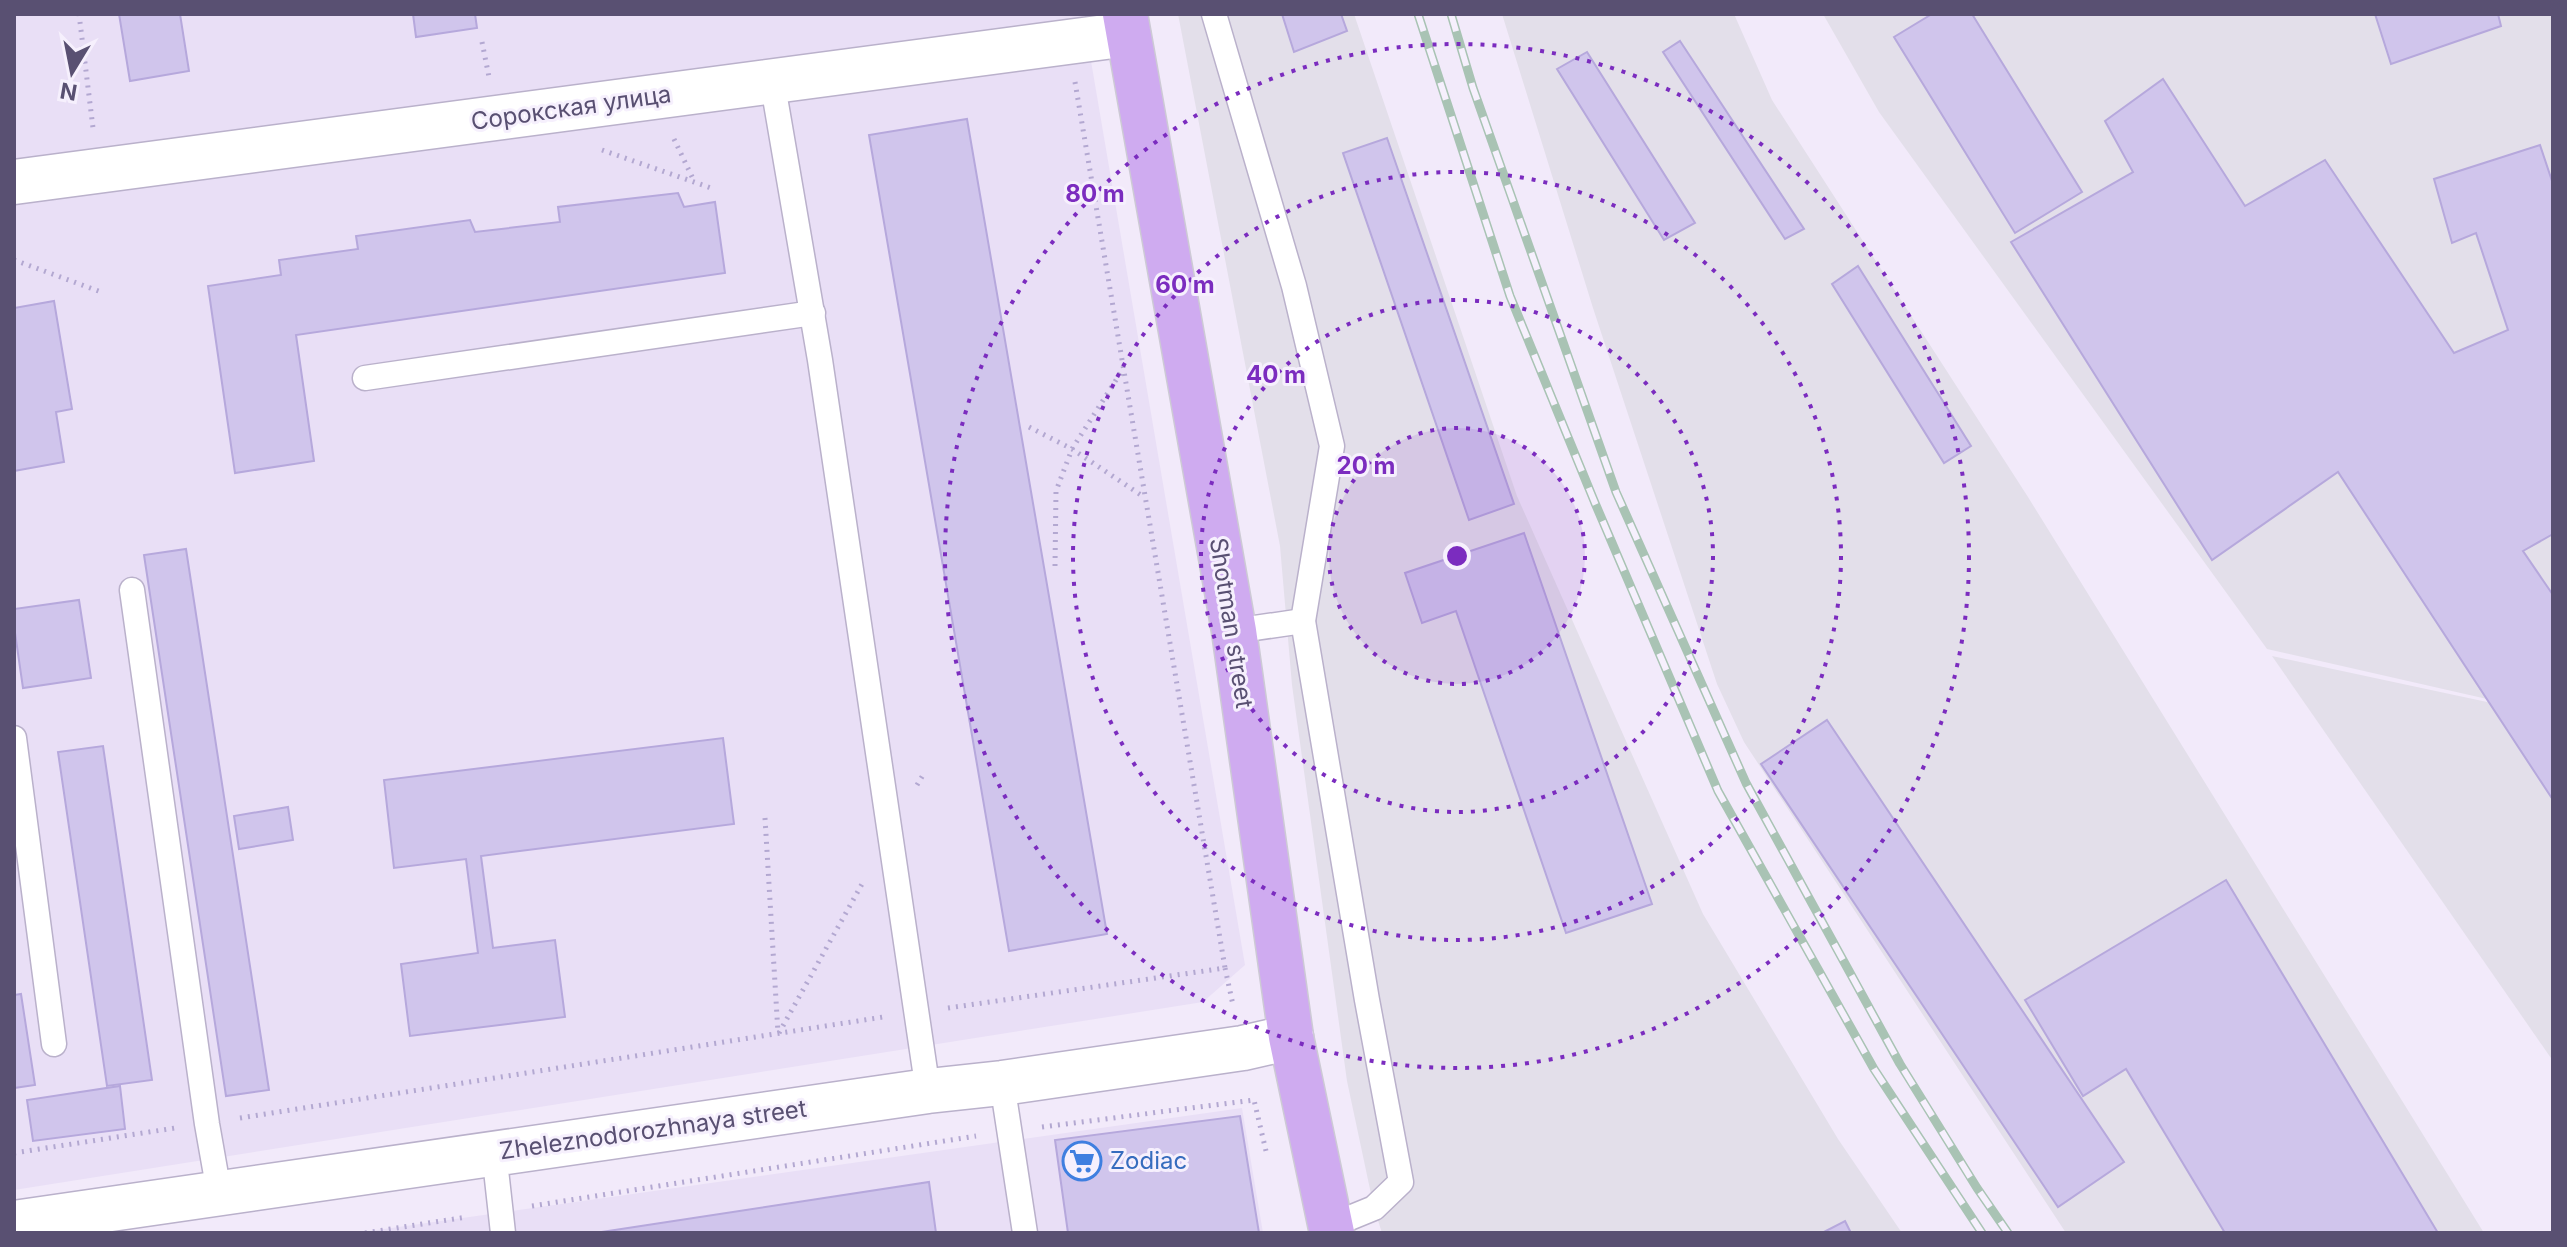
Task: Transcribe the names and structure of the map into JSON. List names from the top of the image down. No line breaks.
{"streets":{"main road":["Shotman street"],"street":["Сорокская улица","Zheleznodorozhnaya street"]},"crossings":[["Сорокская улица","Shotman street"],["Shotman street","Zheleznodorozhnaya street"]],"places":{"supermarket":["Zodiac"]},"north":"bottom","rings":["80 m","60 m","40 m","20 m"]}
